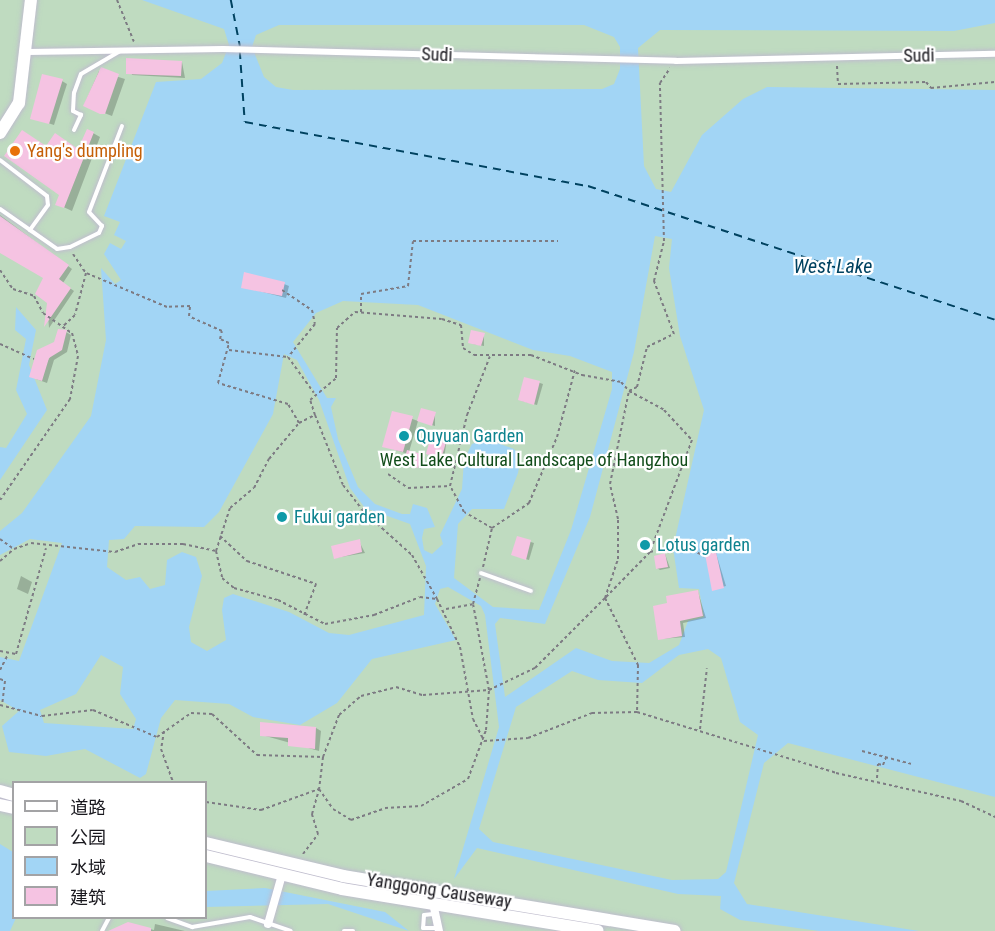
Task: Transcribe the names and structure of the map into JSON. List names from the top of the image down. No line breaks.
{"streets":{"main road":["Yanggong Causeway"],"street":["Sudi"]},"water":["West Lake"],"parks":["West Lake Cultural Landscape of Hangzhou"],"places":["Yang's dumpling","Quyuan Garden","Fukui garden","Lotus garden"],"legend":["道路","公园","水域","建筑"]}
